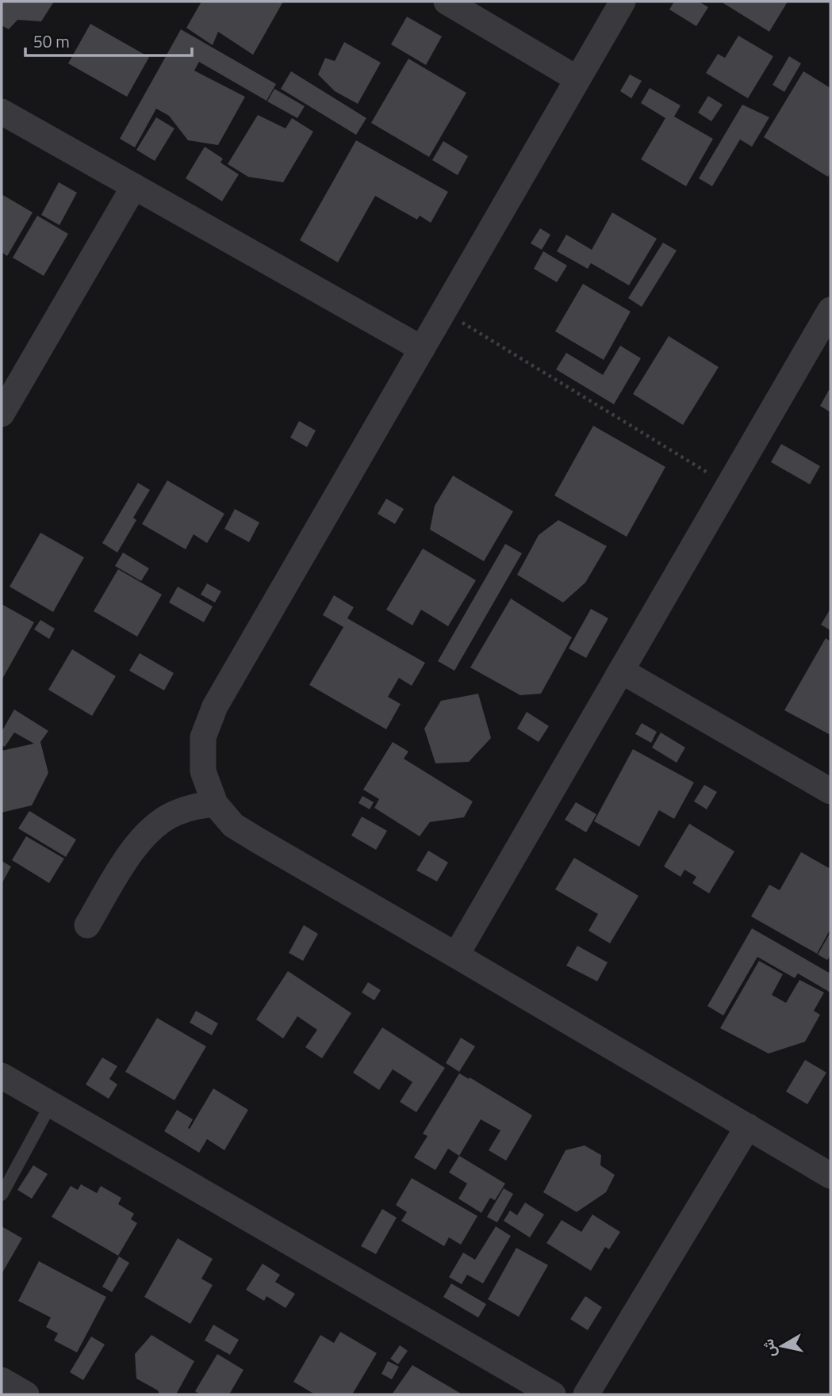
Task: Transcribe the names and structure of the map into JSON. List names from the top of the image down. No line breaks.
{"scale_bar":"50 m","north":"left"}
